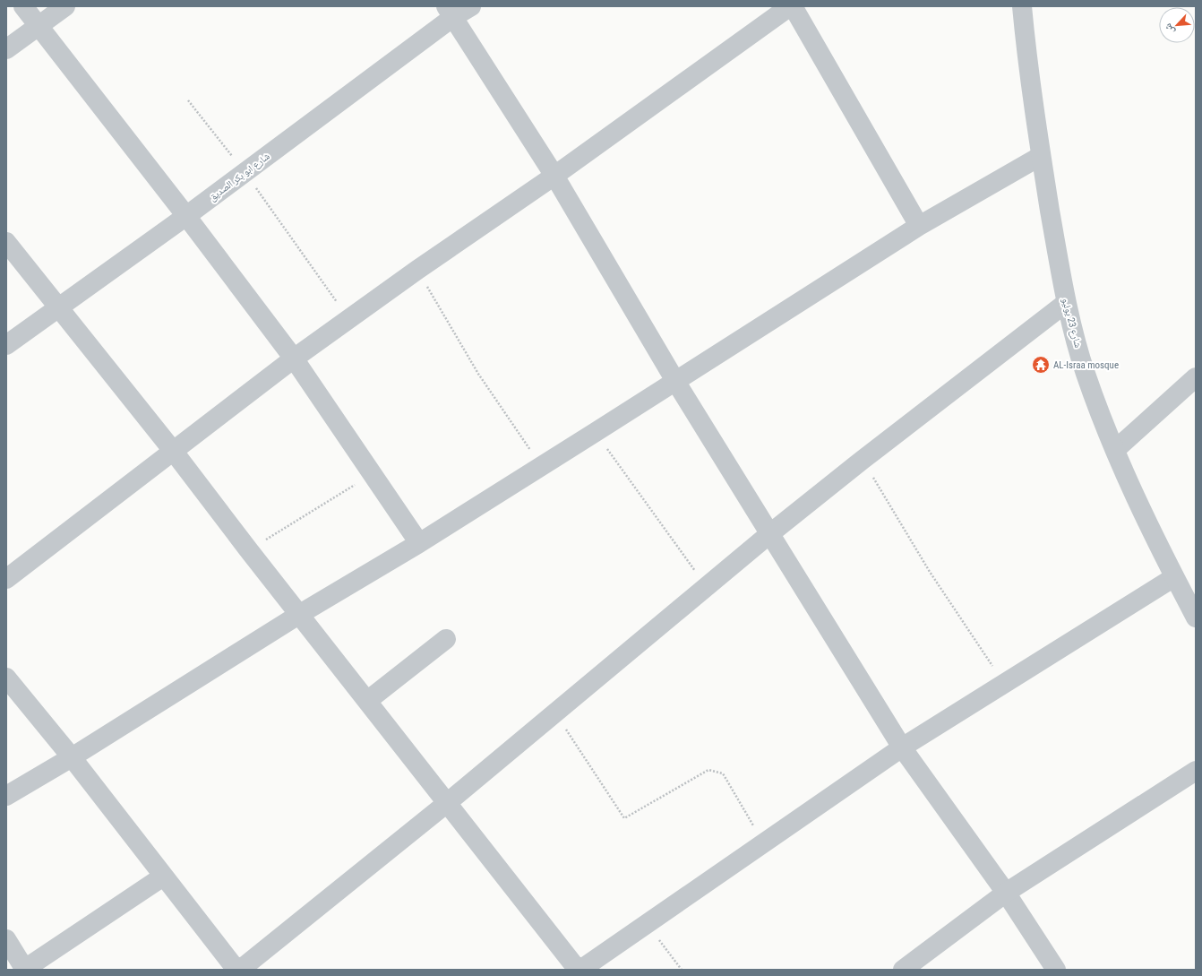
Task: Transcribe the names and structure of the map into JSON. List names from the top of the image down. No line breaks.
{"streets":{"street":["شارع ابو بكر الصديق","شارع 23 يوليو"]},"places":{"temple":["AL-Israa mosque"]},"north":"bottom left"}
